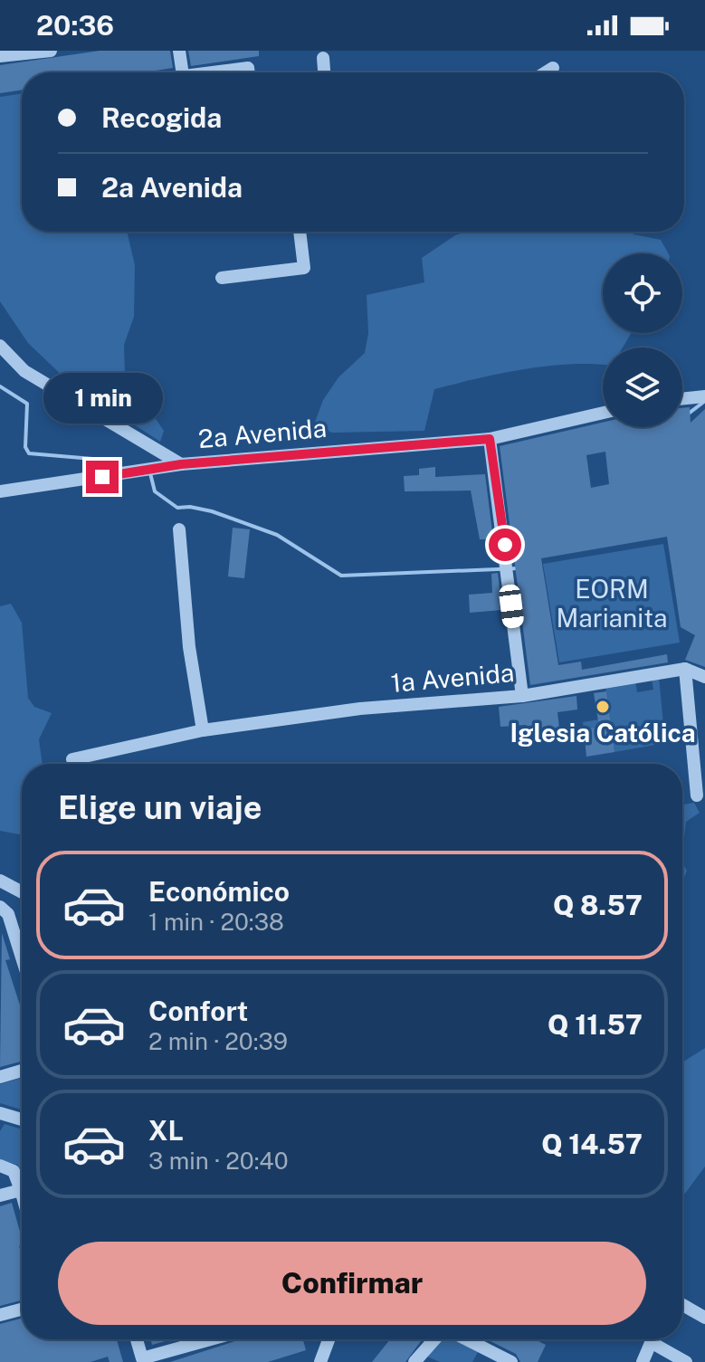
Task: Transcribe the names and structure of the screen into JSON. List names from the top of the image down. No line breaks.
{"streets":{"street":["2a Avenida","1a Avenida"]},"parks":["EORM Marianita"],"places":["Iglesia Católica"],"page":{"status":"20:36","banner":["Recogida","2a Avenida"],"bubble":"1 min","heading":"Elige un viaje","list":[{"name":"Económico","note":"1 min · 20:38","value":"Q 8.57"},{"name":"Confort","note":"2 min · 20:39","value":"Q 11.57"},{"name":"XL","note":"3 min · 20:40","value":"Q 14.57"}],"buttons":"Confirmar"}}
